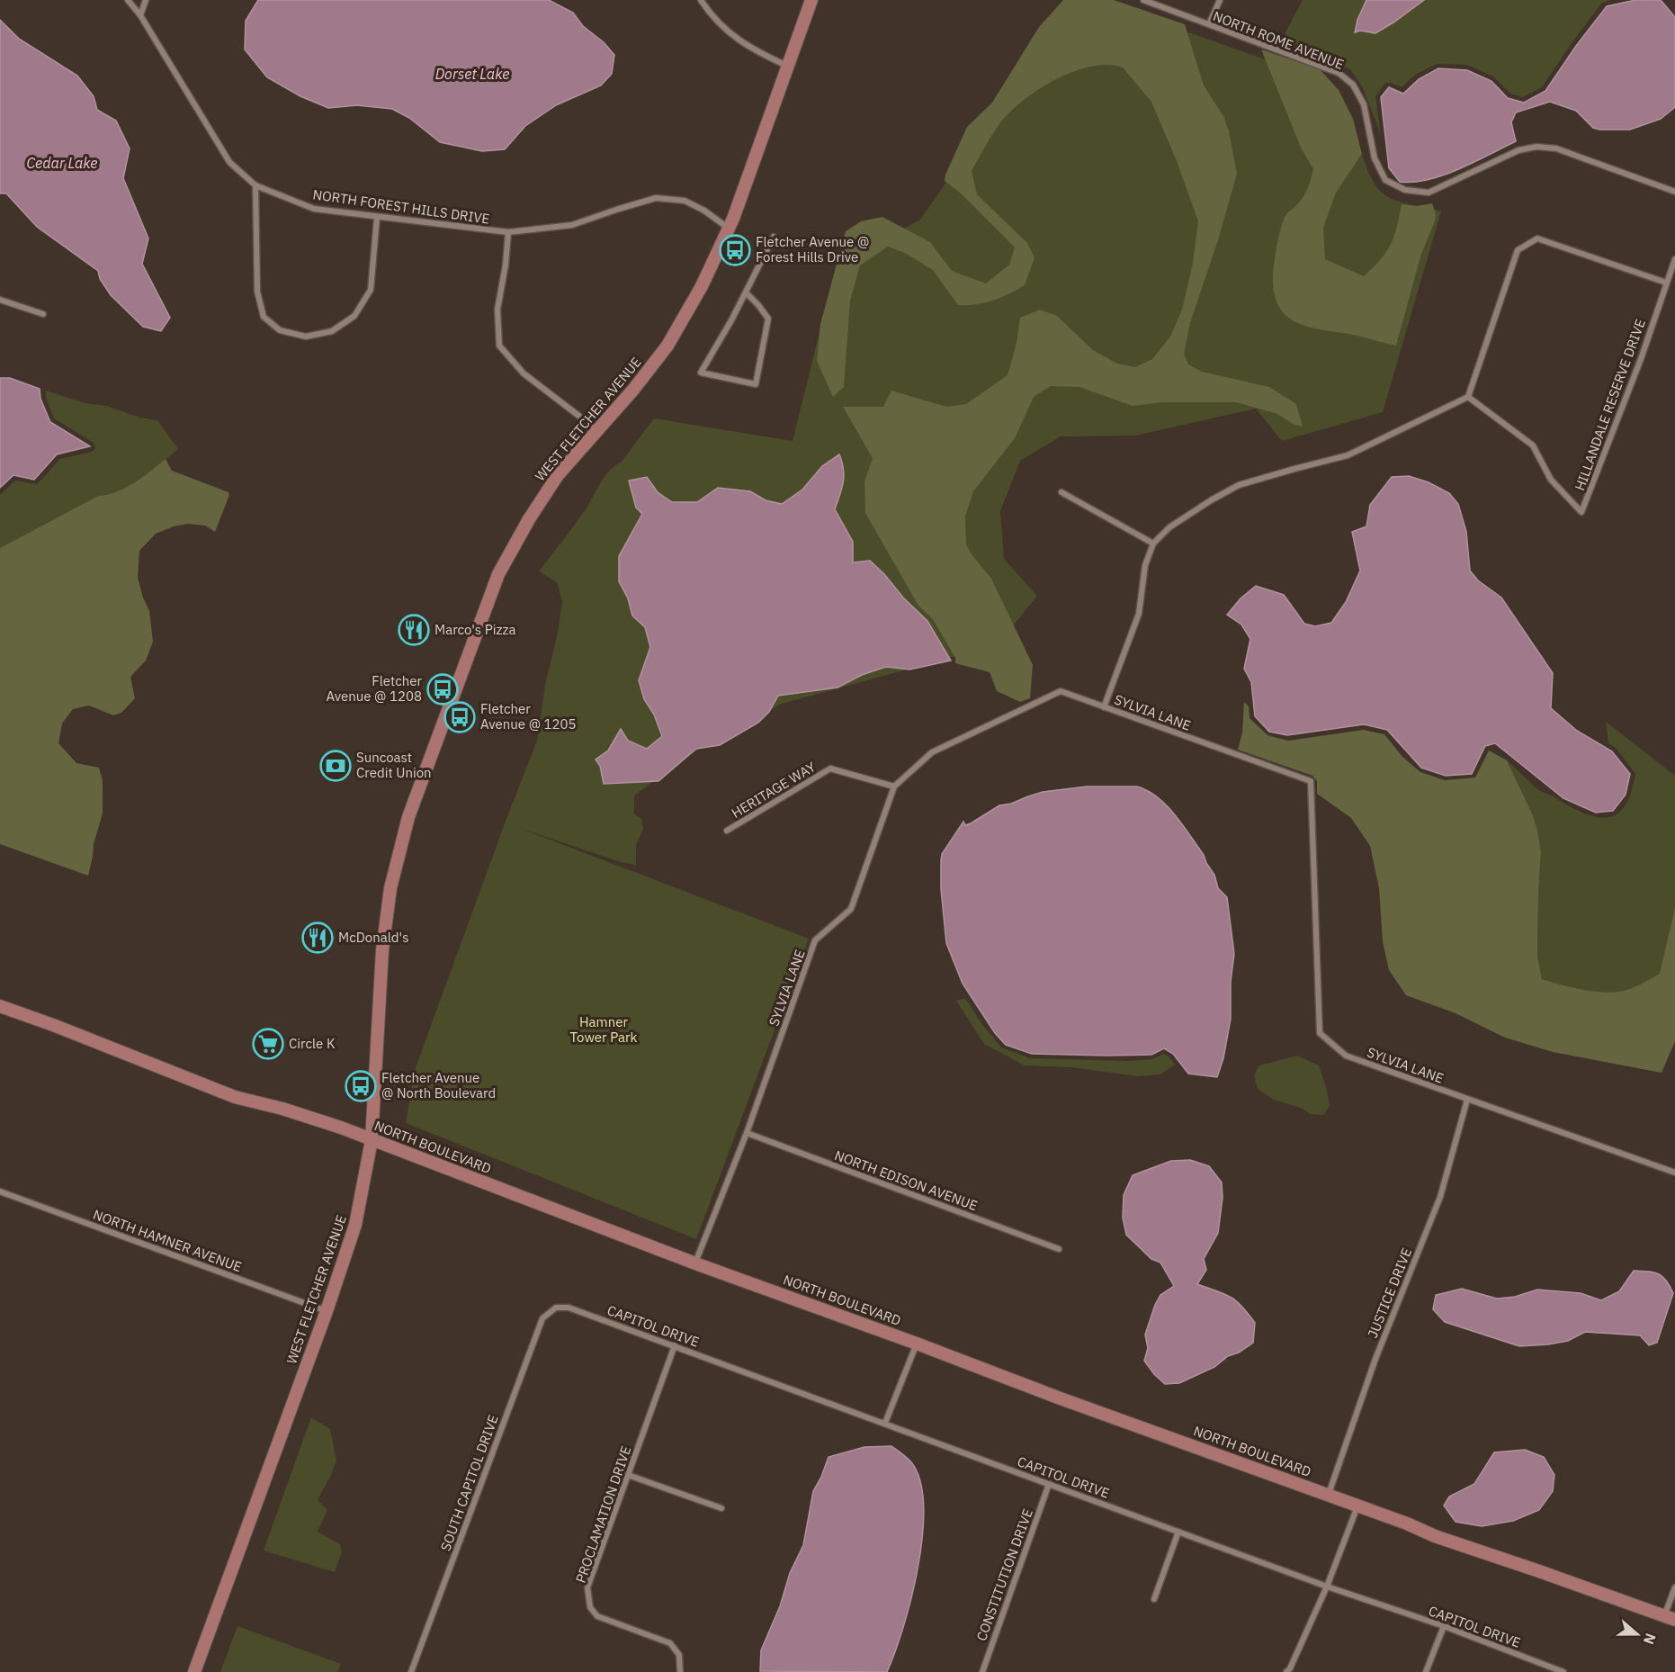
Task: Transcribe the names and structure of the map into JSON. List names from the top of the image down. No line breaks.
{"streets":{"main road":["WEST FLETCHER AVENUE","NORTH BOULEVARD"],"street":["NORTH ROME AVENUE","NORTH FOREST HILLS DRIVE","HILLANDALE RESERVE DRIVE","SYLVIA LANE","HERITAGE WAY","NORTH EDISON AVENUE","NORTH HAMNER AVENUE","JUSTICE DRIVE","CAPITOL DRIVE","SOUTH CAPITOL DRIVE","PROCLAMATION DRIVE","CONSTITUTION DRIVE"]},"crossings":[["NORTH FOREST HILLS DRIVE","WEST FLETCHER AVENUE"],["WEST FLETCHER AVENUE","NORTH BOULEVARD"],["WEST FLETCHER AVENUE","NORTH HAMNER AVENUE"],["SYLVIA LANE","HERITAGE WAY"],["SYLVIA LANE","NORTH BOULEVARD"],["SYLVIA LANE","NORTH EDISON AVENUE"],["SYLVIA LANE","JUSTICE DRIVE"],["NORTH BOULEVARD","JUSTICE DRIVE"],["CAPITOL DRIVE","SOUTH CAPITOL DRIVE"],["CAPITOL DRIVE","PROCLAMATION DRIVE"],["CAPITOL DRIVE","CONSTITUTION DRIVE"]],"water":["Dorset Lake","Cedar Lake"],"parks":["Hamner Tower Park"],"places":{"bus stop":["Fletcher Avenue @ Forest Hills Drive","Fletcher Avenue @ 1208","Fletcher Avenue @ 1205","Fletcher Avenue @ North Boulevard"],"restaurant":["Marco's Pizza","McDonald's"],"bank":["Suncoast Credit Union"],"supermarket":["Circle K"]},"north":"right"}
